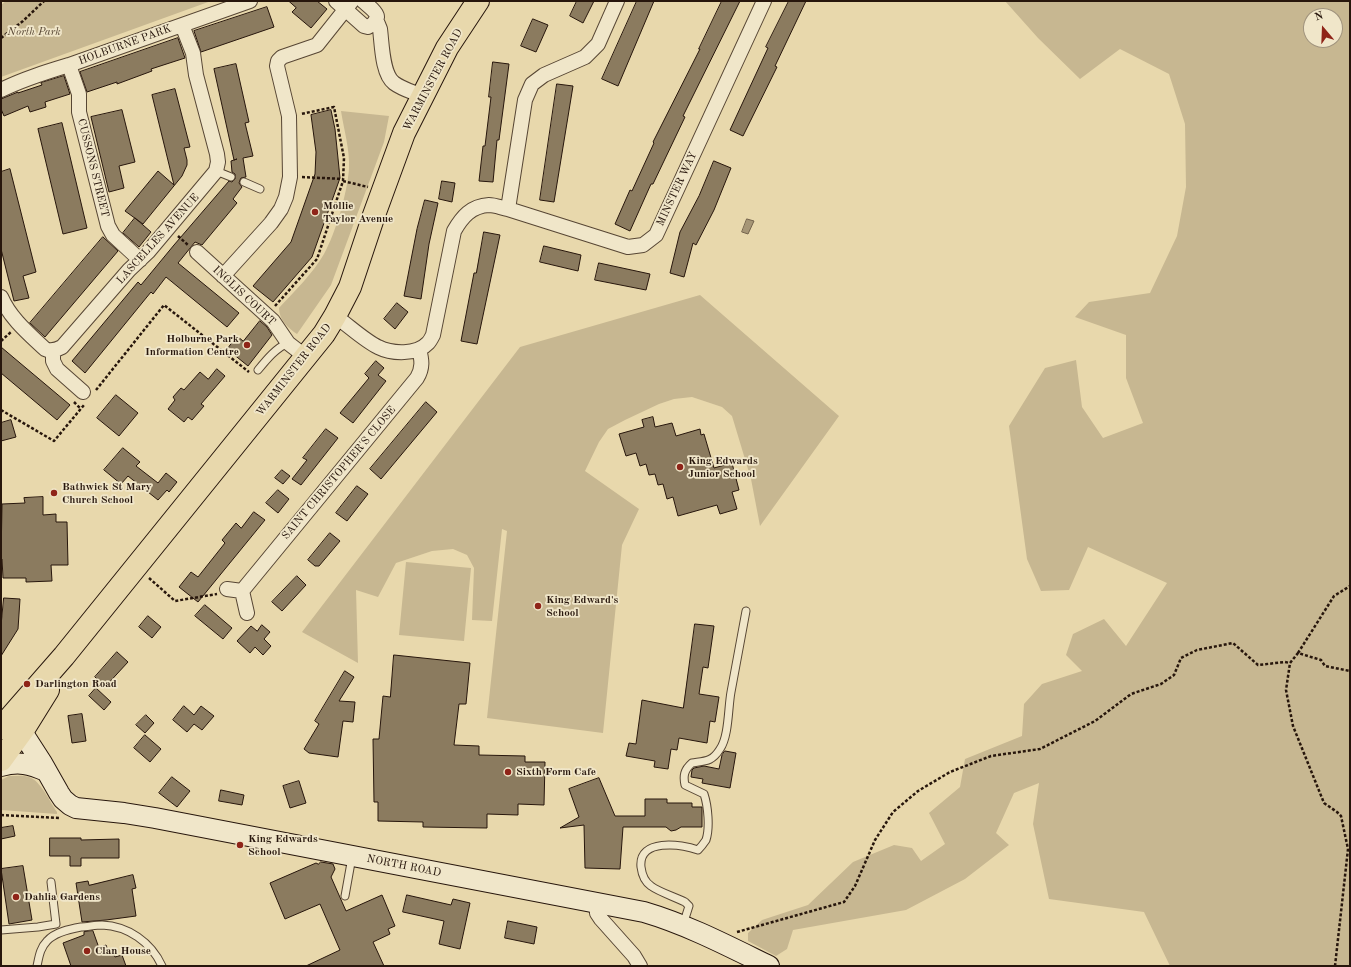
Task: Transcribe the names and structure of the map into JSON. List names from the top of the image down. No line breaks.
{"streets":{"highway":["WARMINSTER ROAD"],"street":["HOLBURNE PARK","CUSSONS STREET","MINSTER WAY","LASCELLES AVENUE","INGLIS COURT","SAINT CHRISTOPHER'S CLOSE","NORTH ROAD"]},"crossings":[["HOLBURNE PARK","CUSSONS STREET"],["WARMINSTER ROAD","INGLIS COURT"],["WARMINSTER ROAD","NORTH ROAD"],["CUSSONS STREET","LASCELLES AVENUE"],["MINSTER WAY","SAINT CHRISTOPHER'S CLOSE"]],"parks":["North Park"],"places":["Mollie Taylor Avenue","Holburne Park Information Centre","King Edwards Junior School","Bathwick St Mary Church School","King Edward's School","Darlington Road","Sixth Form Cafe","King Edwards School","Dahlia Gardens","Clan House"],"north":"top"}
